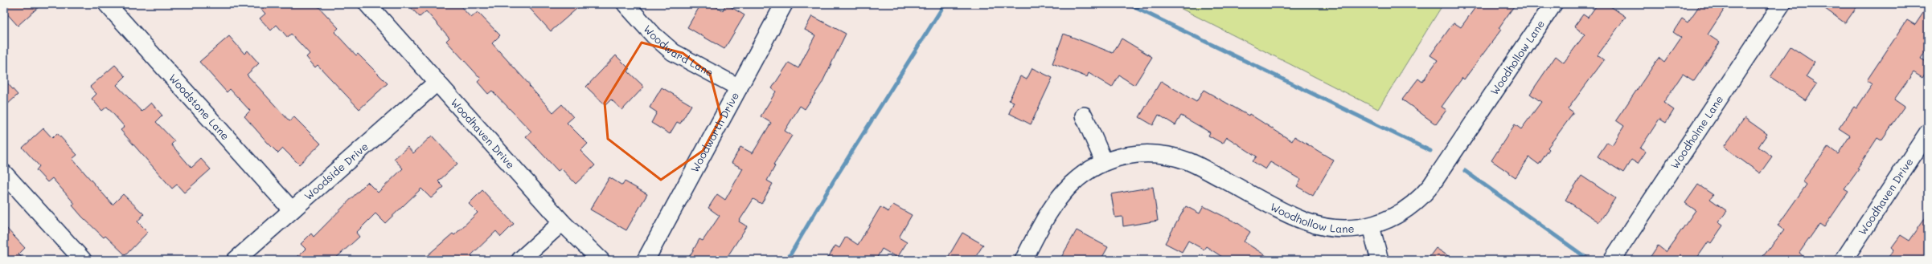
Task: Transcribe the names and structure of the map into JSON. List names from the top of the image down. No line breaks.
{"streets":{"street":["Woodward Lane","Woodhollow Lane","Woodstone Lane","Woodholme Lane","Woodworth Drive","Woodhaven Drive","Woodside Drive"]},"crossings":[["Woodward Lane","Woodworth Drive"],["Woodstone Lane","Woodside Drive"],["Woodhaven Drive","Woodside Drive"]]}
